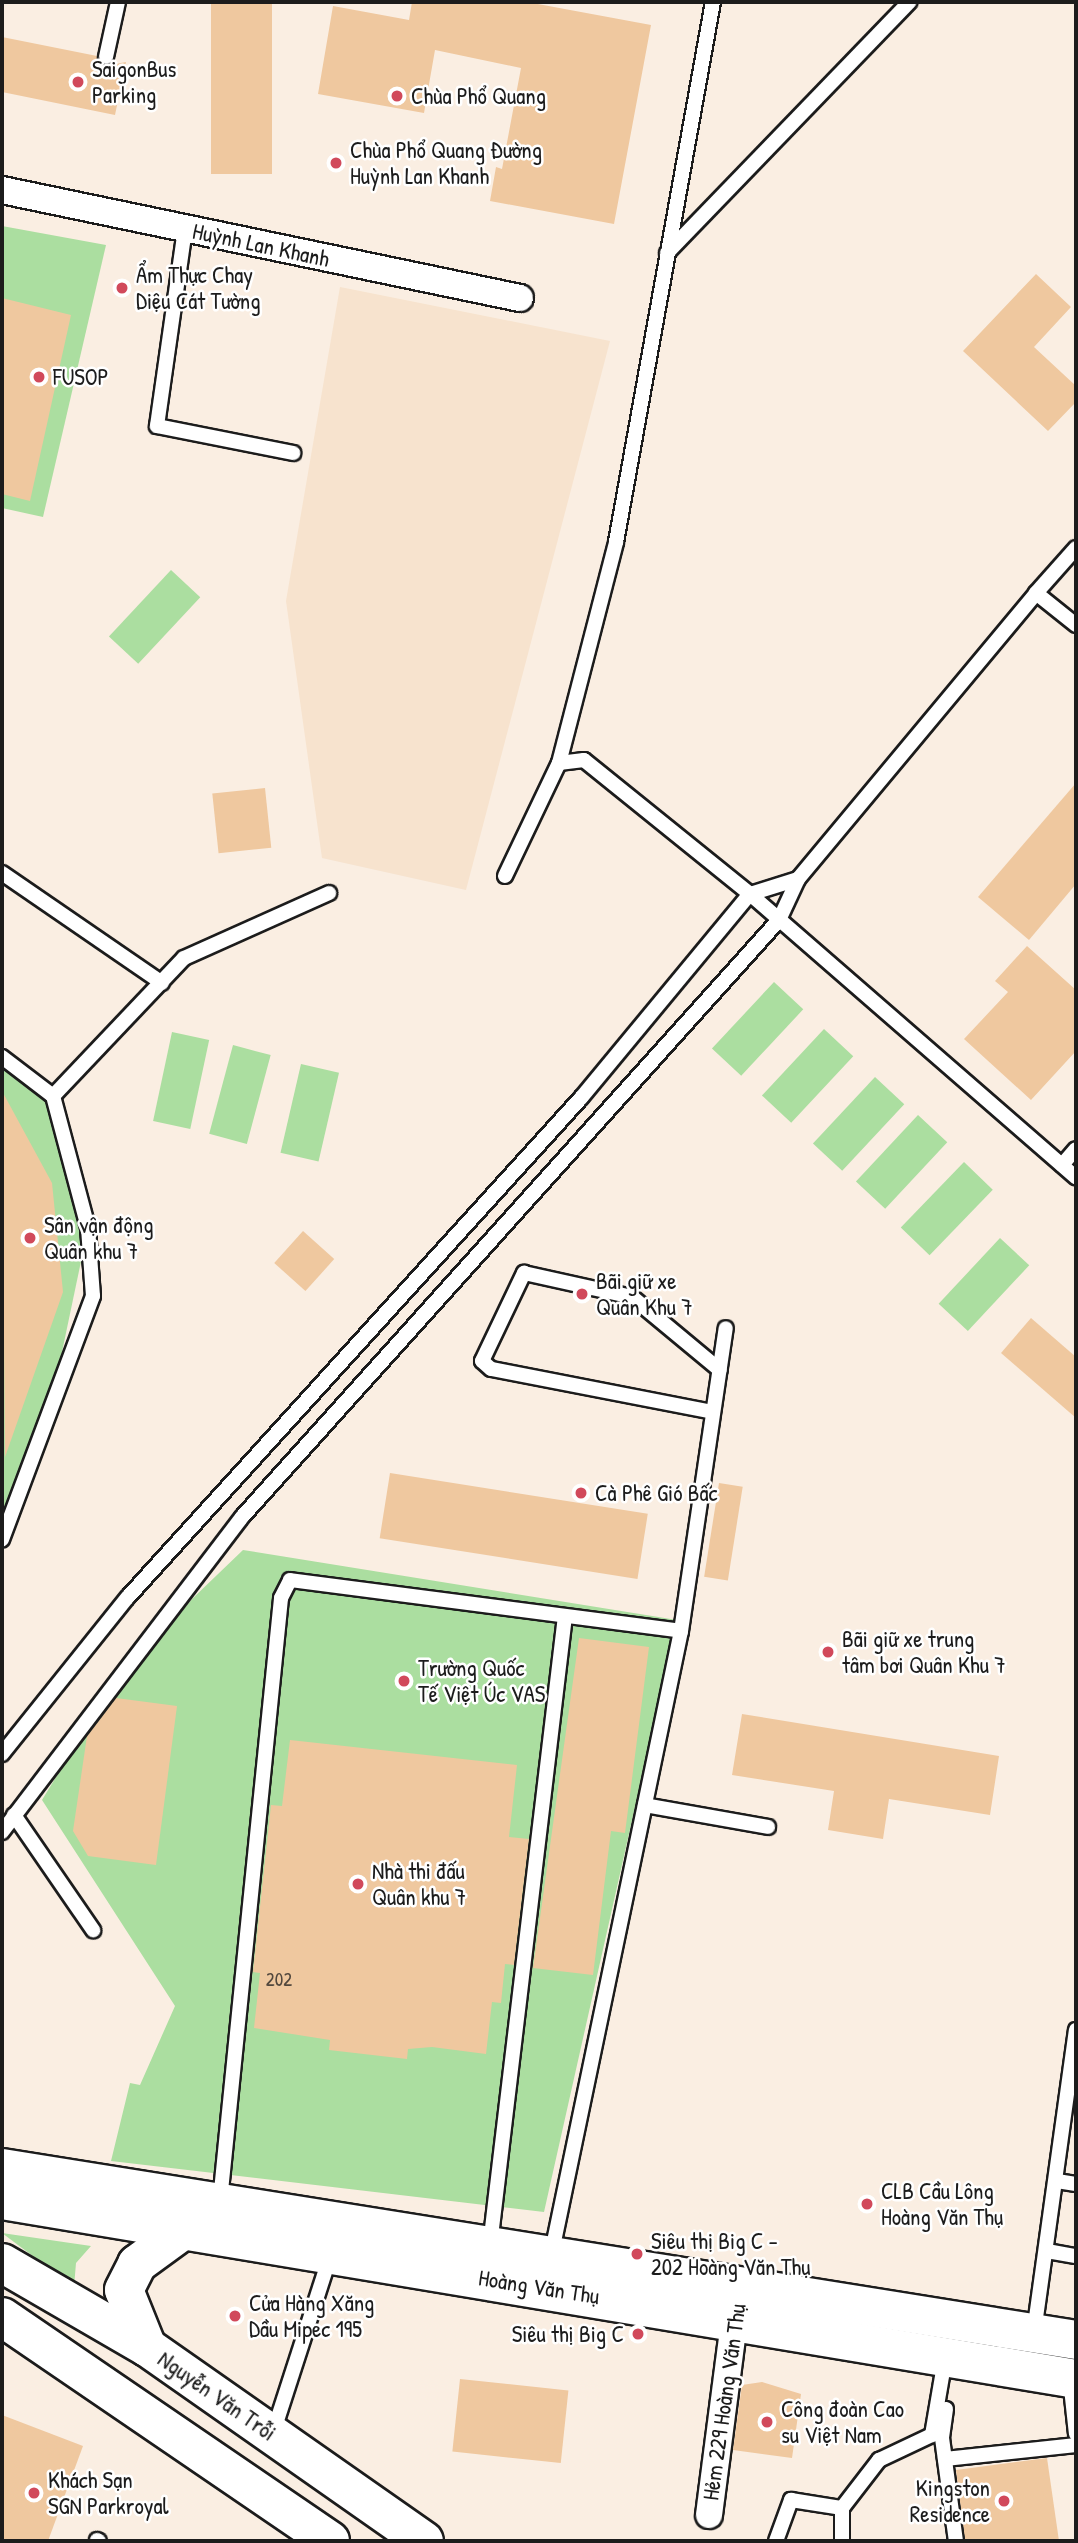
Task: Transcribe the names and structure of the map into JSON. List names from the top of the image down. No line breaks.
{"streets":{"main road":["Hoàng Văn Thụ","Nguyễn Văn Trỗi"],"street":["Huỳnh Lan Khanh","Hẻm 229 Hoàng Văn Thụ"]},"crossings":[["Hoàng Văn Thụ","Hẻm 229 Hoàng Văn Thụ"]],"places":["SaigonBus Parking","Chùa Phổ Quang","Chùa Phổ Quang Đường Huỳnh Lan Khanh","Ẩm Thực Chay Diệu Cát Tường","FUSOP","Sân vận động Quân khu 7","Bãi giữ xe Quân Khu 7","Cà Phê Gió Bấc","Bãi giữ xe trung tâm bơi Quân Khu 7","Trường Quốc Tế Việt Úc VAS","Nhà thi đấu Quân khu 7","CLB Cầu Lông Hoàng Văn Thụ","Siêu thị Big C - 202 Hoàng Văn Thụ","Cửa Hàng Xăng Dầu Mipec 195","Siêu thị Big C","Công đoàn Cao su Việt Nam","Khách Sạn SGN Parkroyal","Kingston Residence"],"house_numbers":["202"]}
